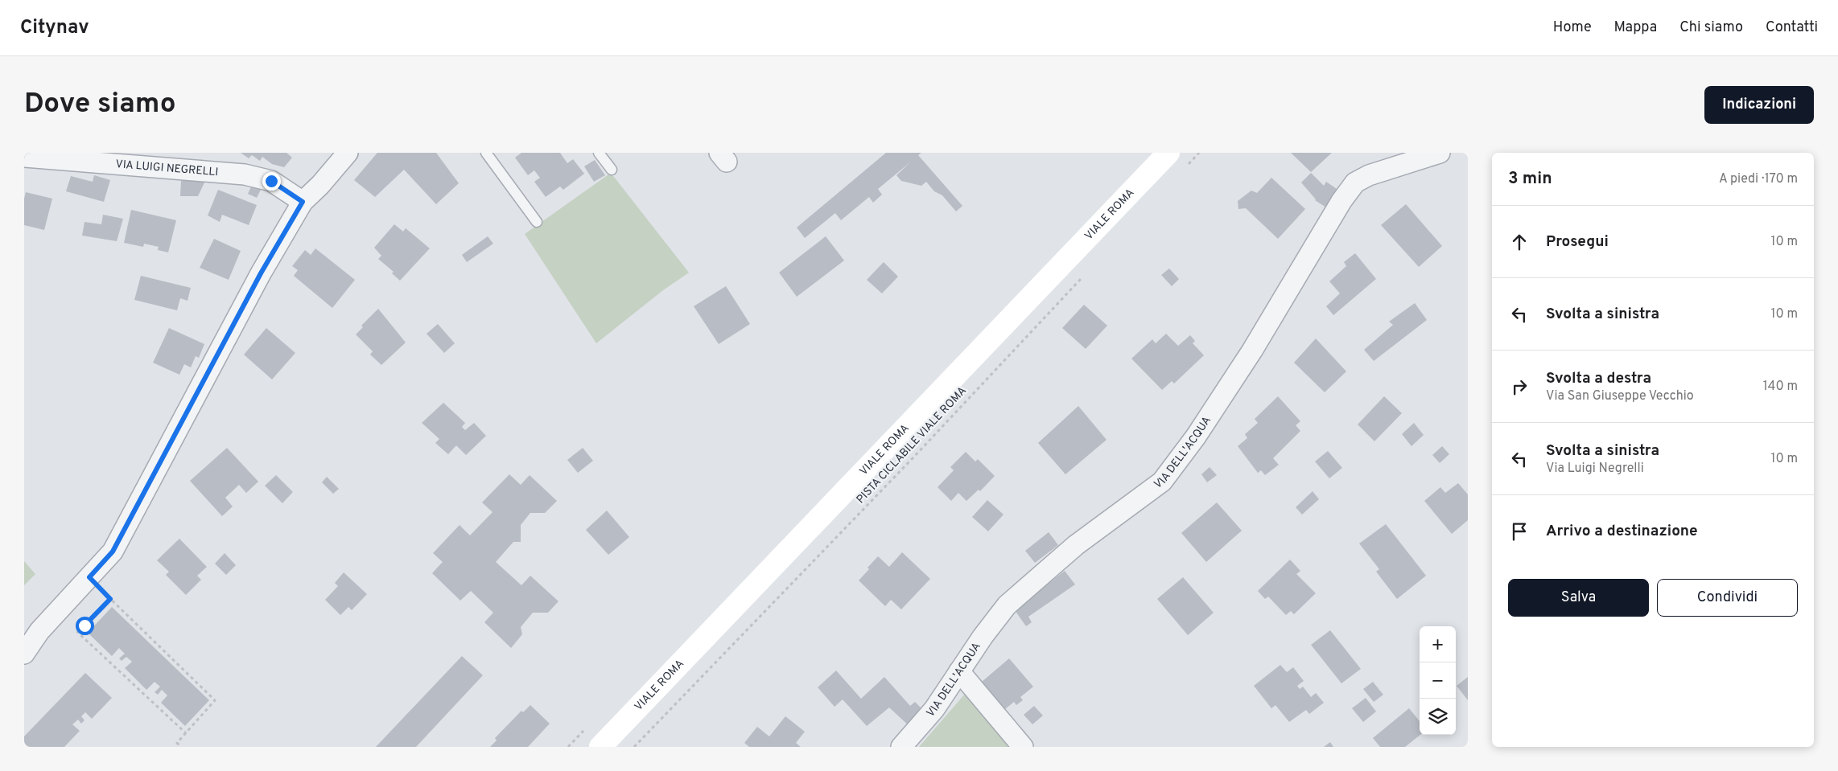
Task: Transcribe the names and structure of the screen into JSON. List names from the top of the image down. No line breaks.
{"streets":{"main road":["VIALE ROMA"],"street":["VIA LUIGI NEGRELLI","VIA DELL'ACQUA"],"path":["PISTA CICLABILE VIALE ROMA"]},"page":{"header":"Citynav","nav":["Home","Mappa","Chi siamo","Contatti"],"buttons":["Indicazioni",["Salva","Condividi"]],"title":"Dove siamo","heading":["3 min","A piedi · 170 m"],"list":[["Prosegui","10 m"],["Svolta a sinistra","10 m"],["Svolta a destra","Via San Giuseppe Vecchio","140 m"],["Svolta a sinistra","Via Luigi Negrelli","10 m"],"Arrivo a destinazione"],"map_buttons":["+","−"]}}
